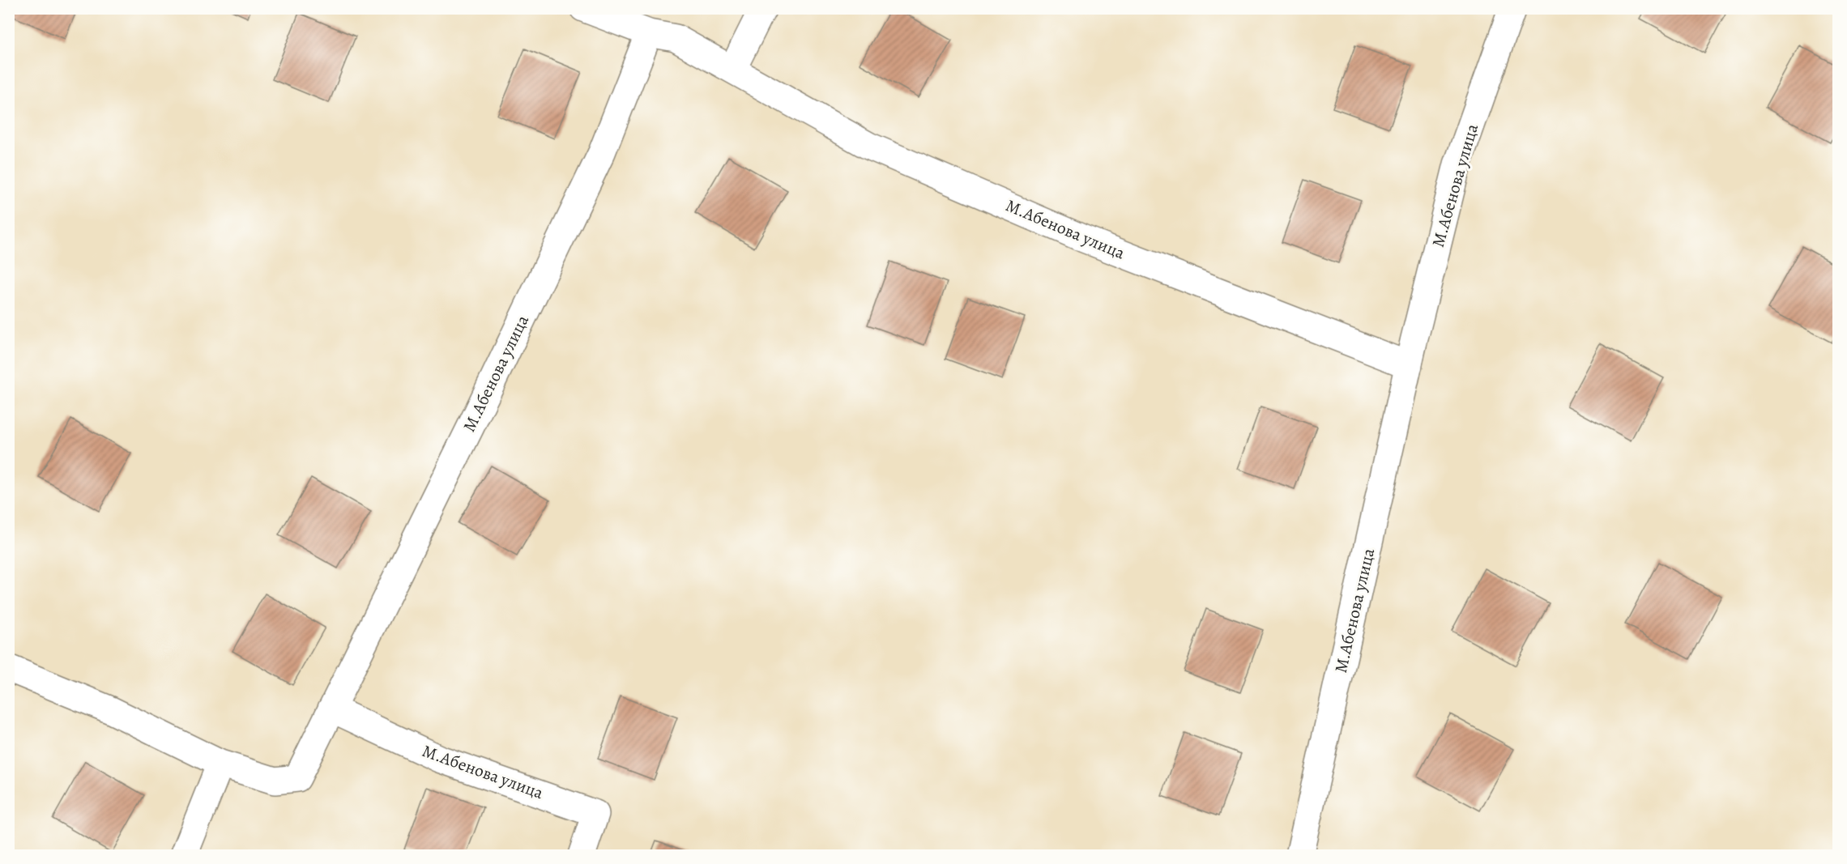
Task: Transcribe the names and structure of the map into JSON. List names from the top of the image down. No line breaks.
{"streets":{"street":["М.Абенова улица"]}}
